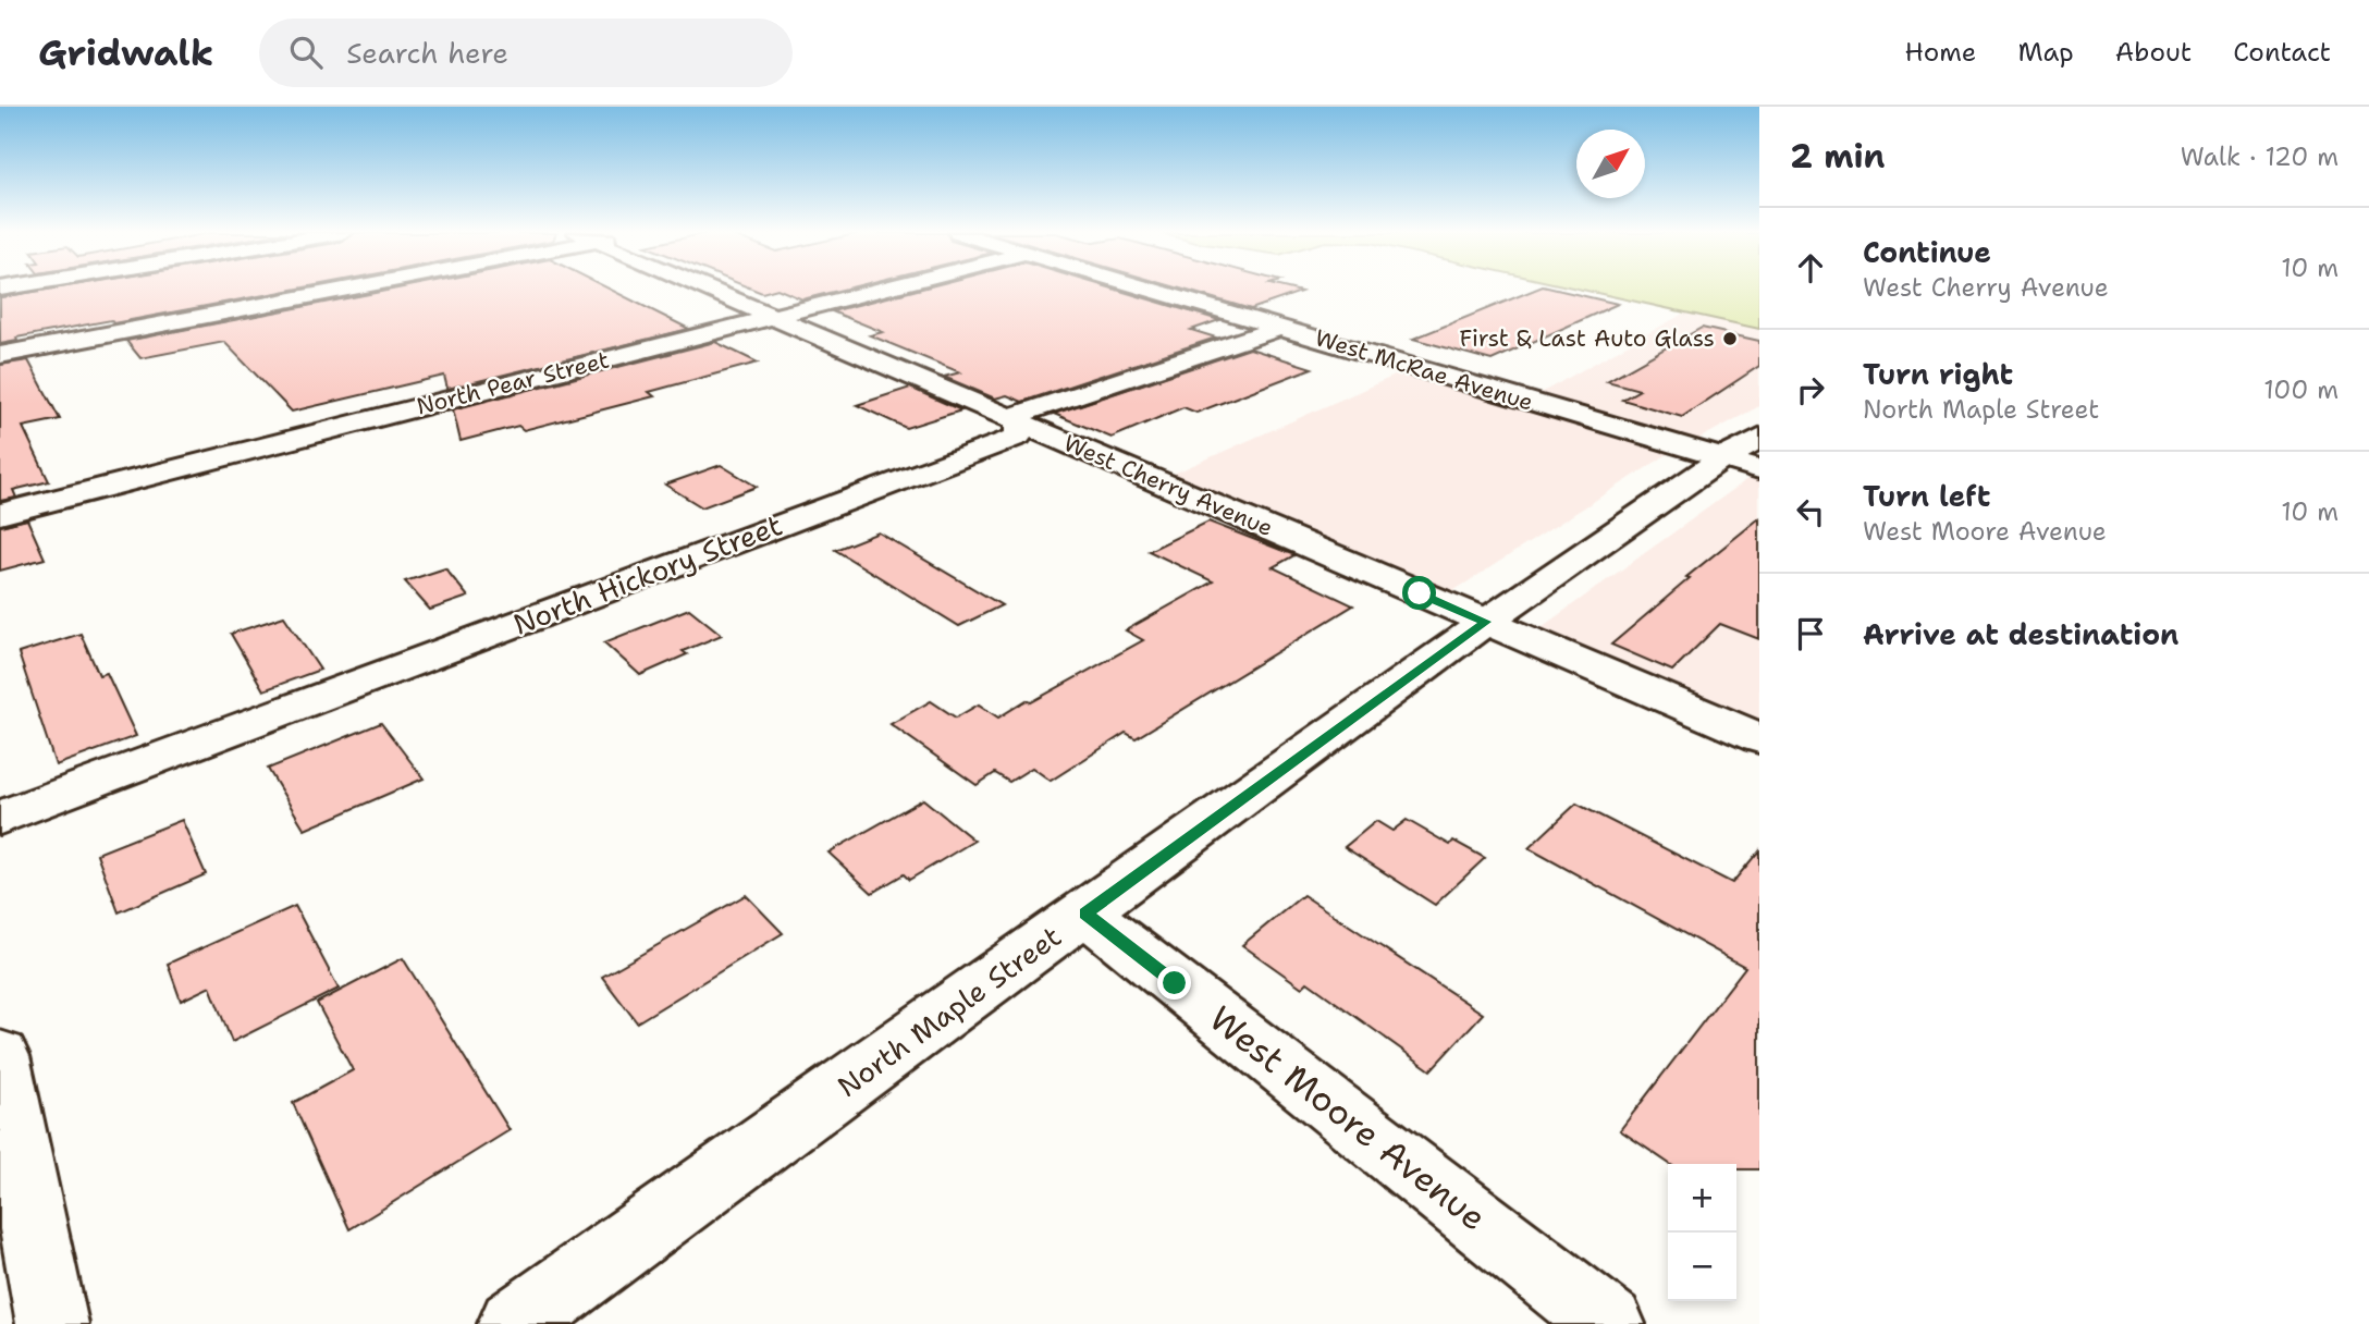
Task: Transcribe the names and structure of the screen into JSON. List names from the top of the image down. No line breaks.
{"streets":{"street":["West McRae Avenue","North Pear Street","West Cherry Avenue","North Hickory Street","North Maple Street","West Moore Avenue"]},"crossings":[["West McRae Avenue","North Hickory Street"],["West McRae Avenue","North Maple Street"],["North Pear Street","West Cherry Avenue"],["West Cherry Avenue","North Hickory Street"],["West Cherry Avenue","North Maple Street"],["North Maple Street","West Moore Avenue"]],"places":["First & Last Auto Glass"],"north":"top right","page":{"header":"Gridwalk","search":"Search here","nav":["Home","Map","About","Contact"],"heading":["2 min","Walk · 120 m"],"list":[["Continue","West Cherry Avenue","10 m"],["Turn right","North Maple Street","100 m"],["Turn left","West Moore Avenue","10 m"],"Arrive at destination"],"map_buttons":["+","−"]}}
